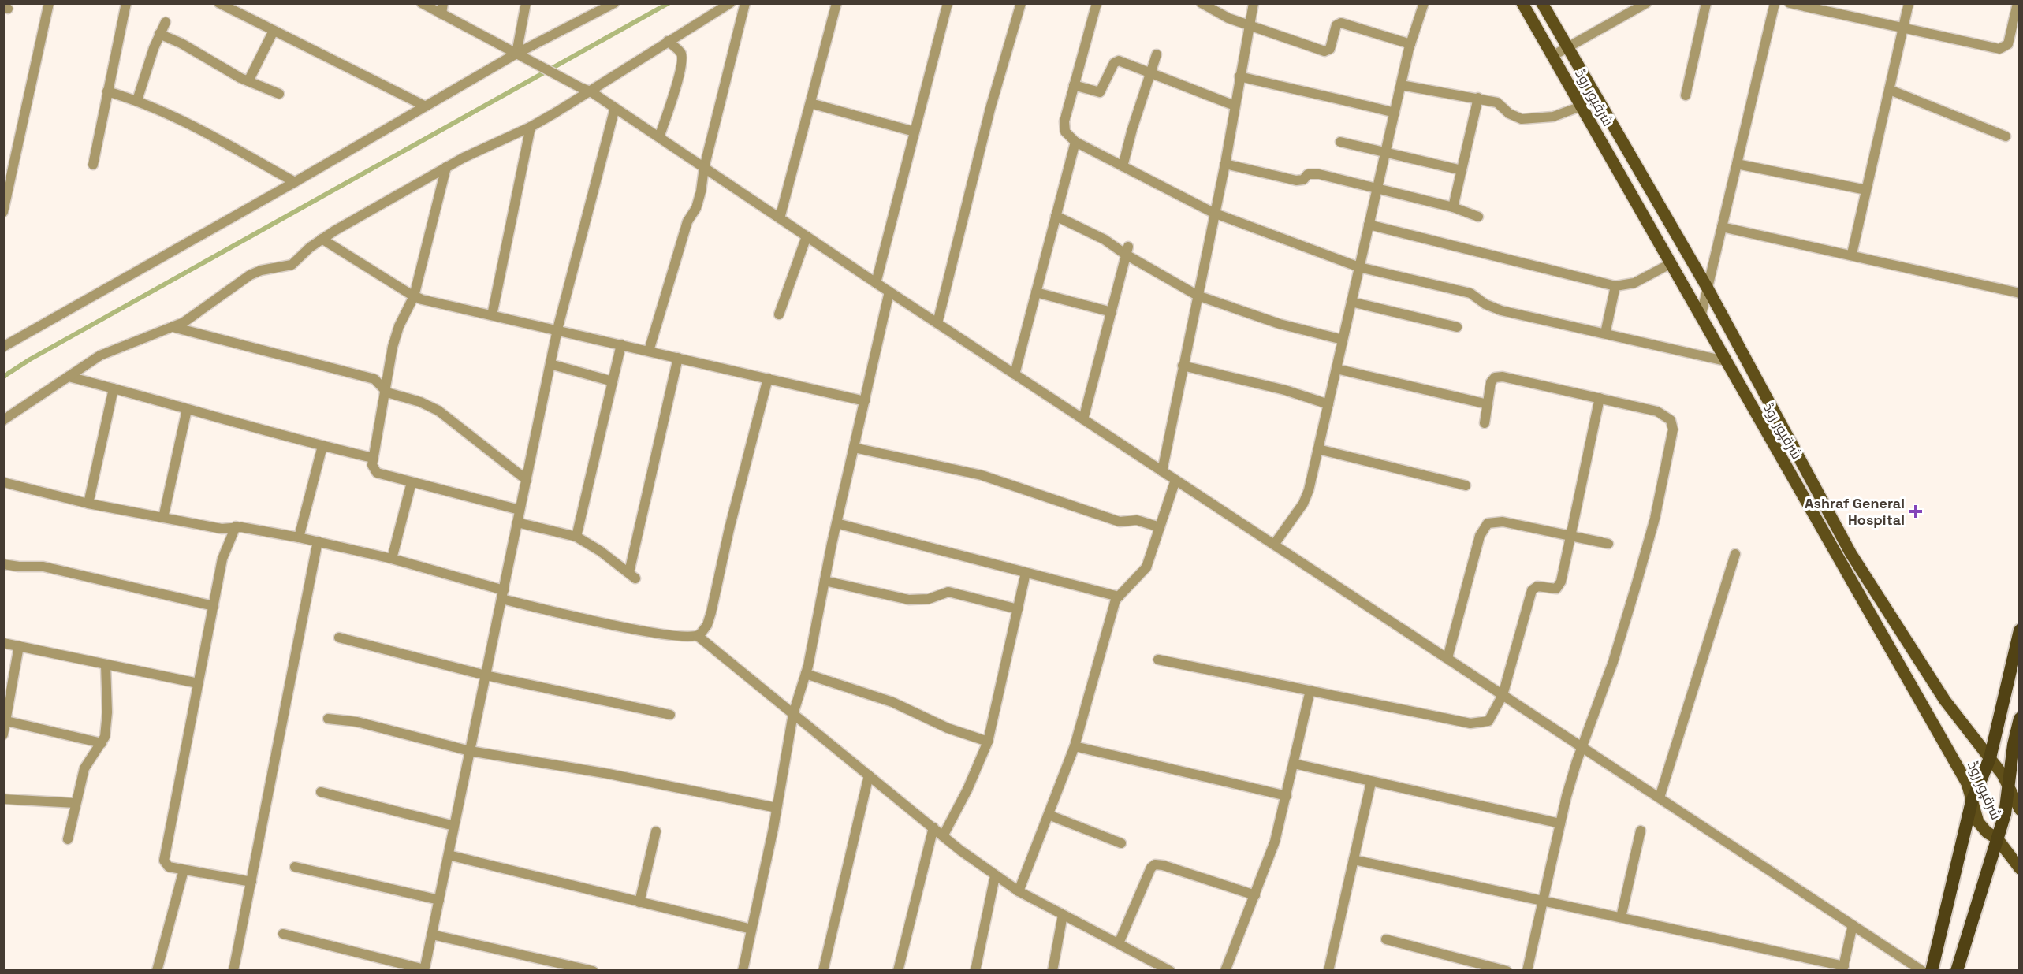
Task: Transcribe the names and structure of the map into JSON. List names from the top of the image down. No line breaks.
{"streets":{"main road":["شرقپور روڈ"]},"places":{"health":["Ashraf General Hospital"]}}
